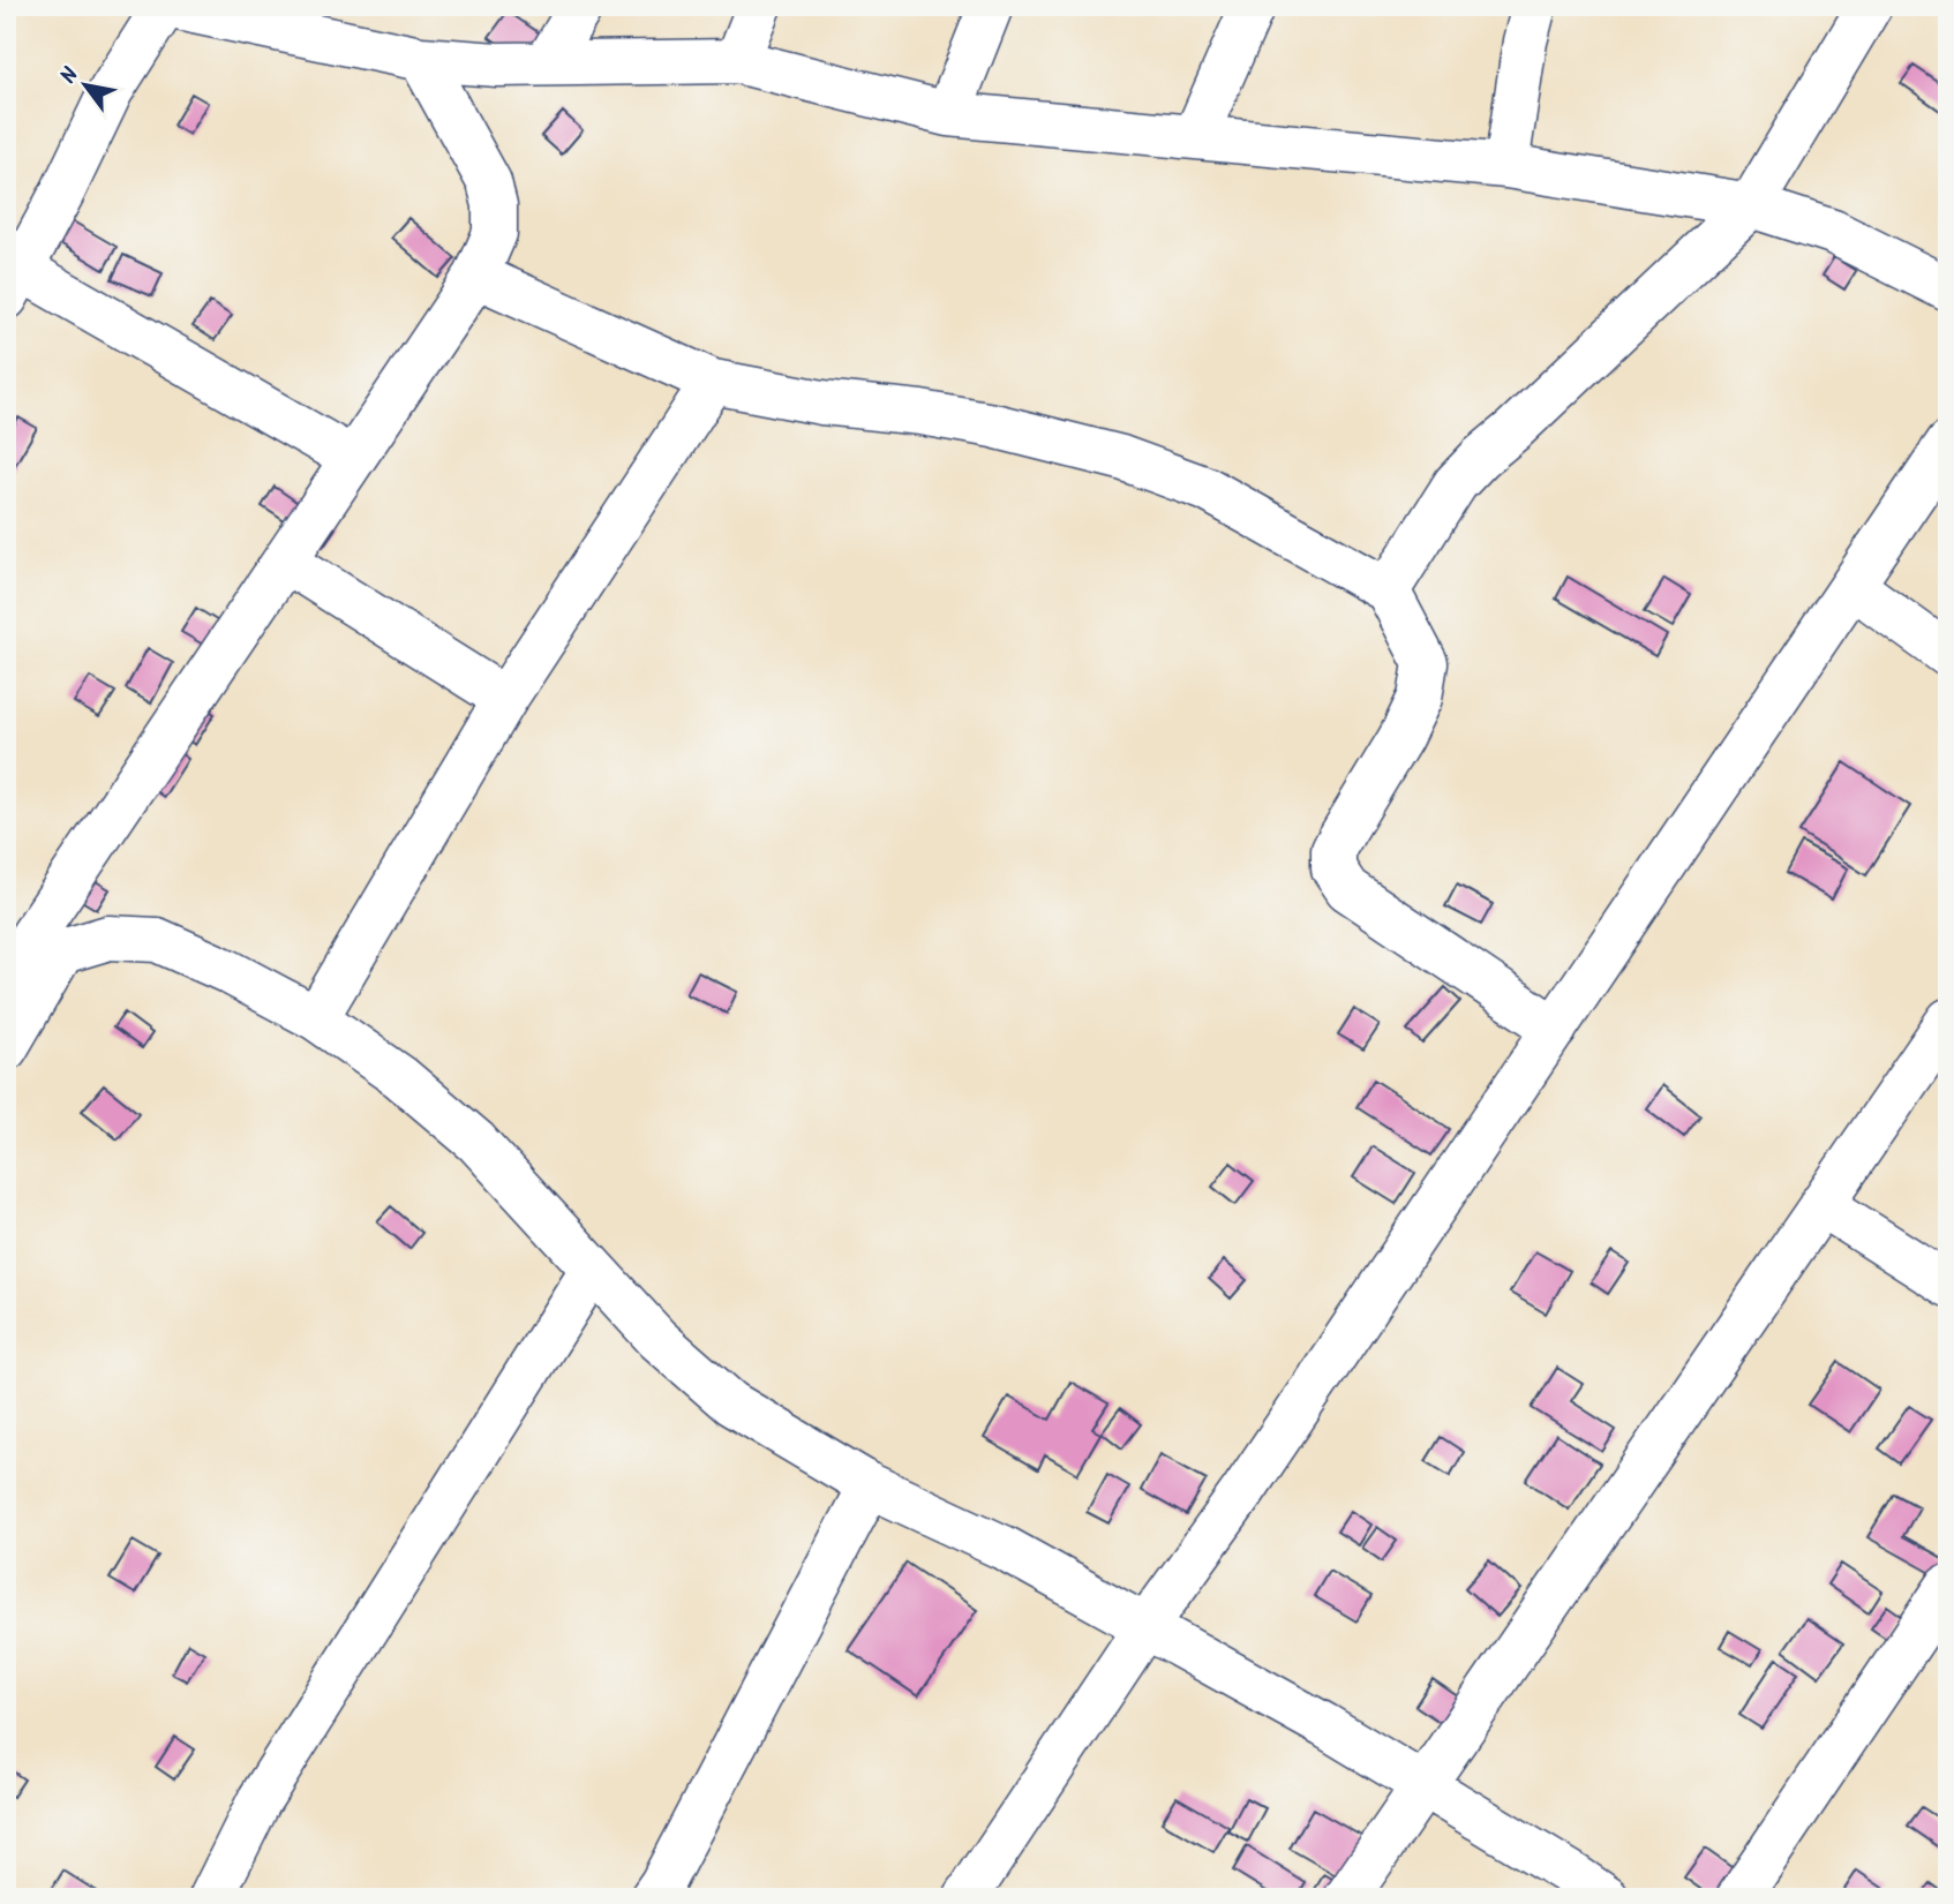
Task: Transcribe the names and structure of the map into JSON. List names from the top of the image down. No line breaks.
{"north":"top left"}
